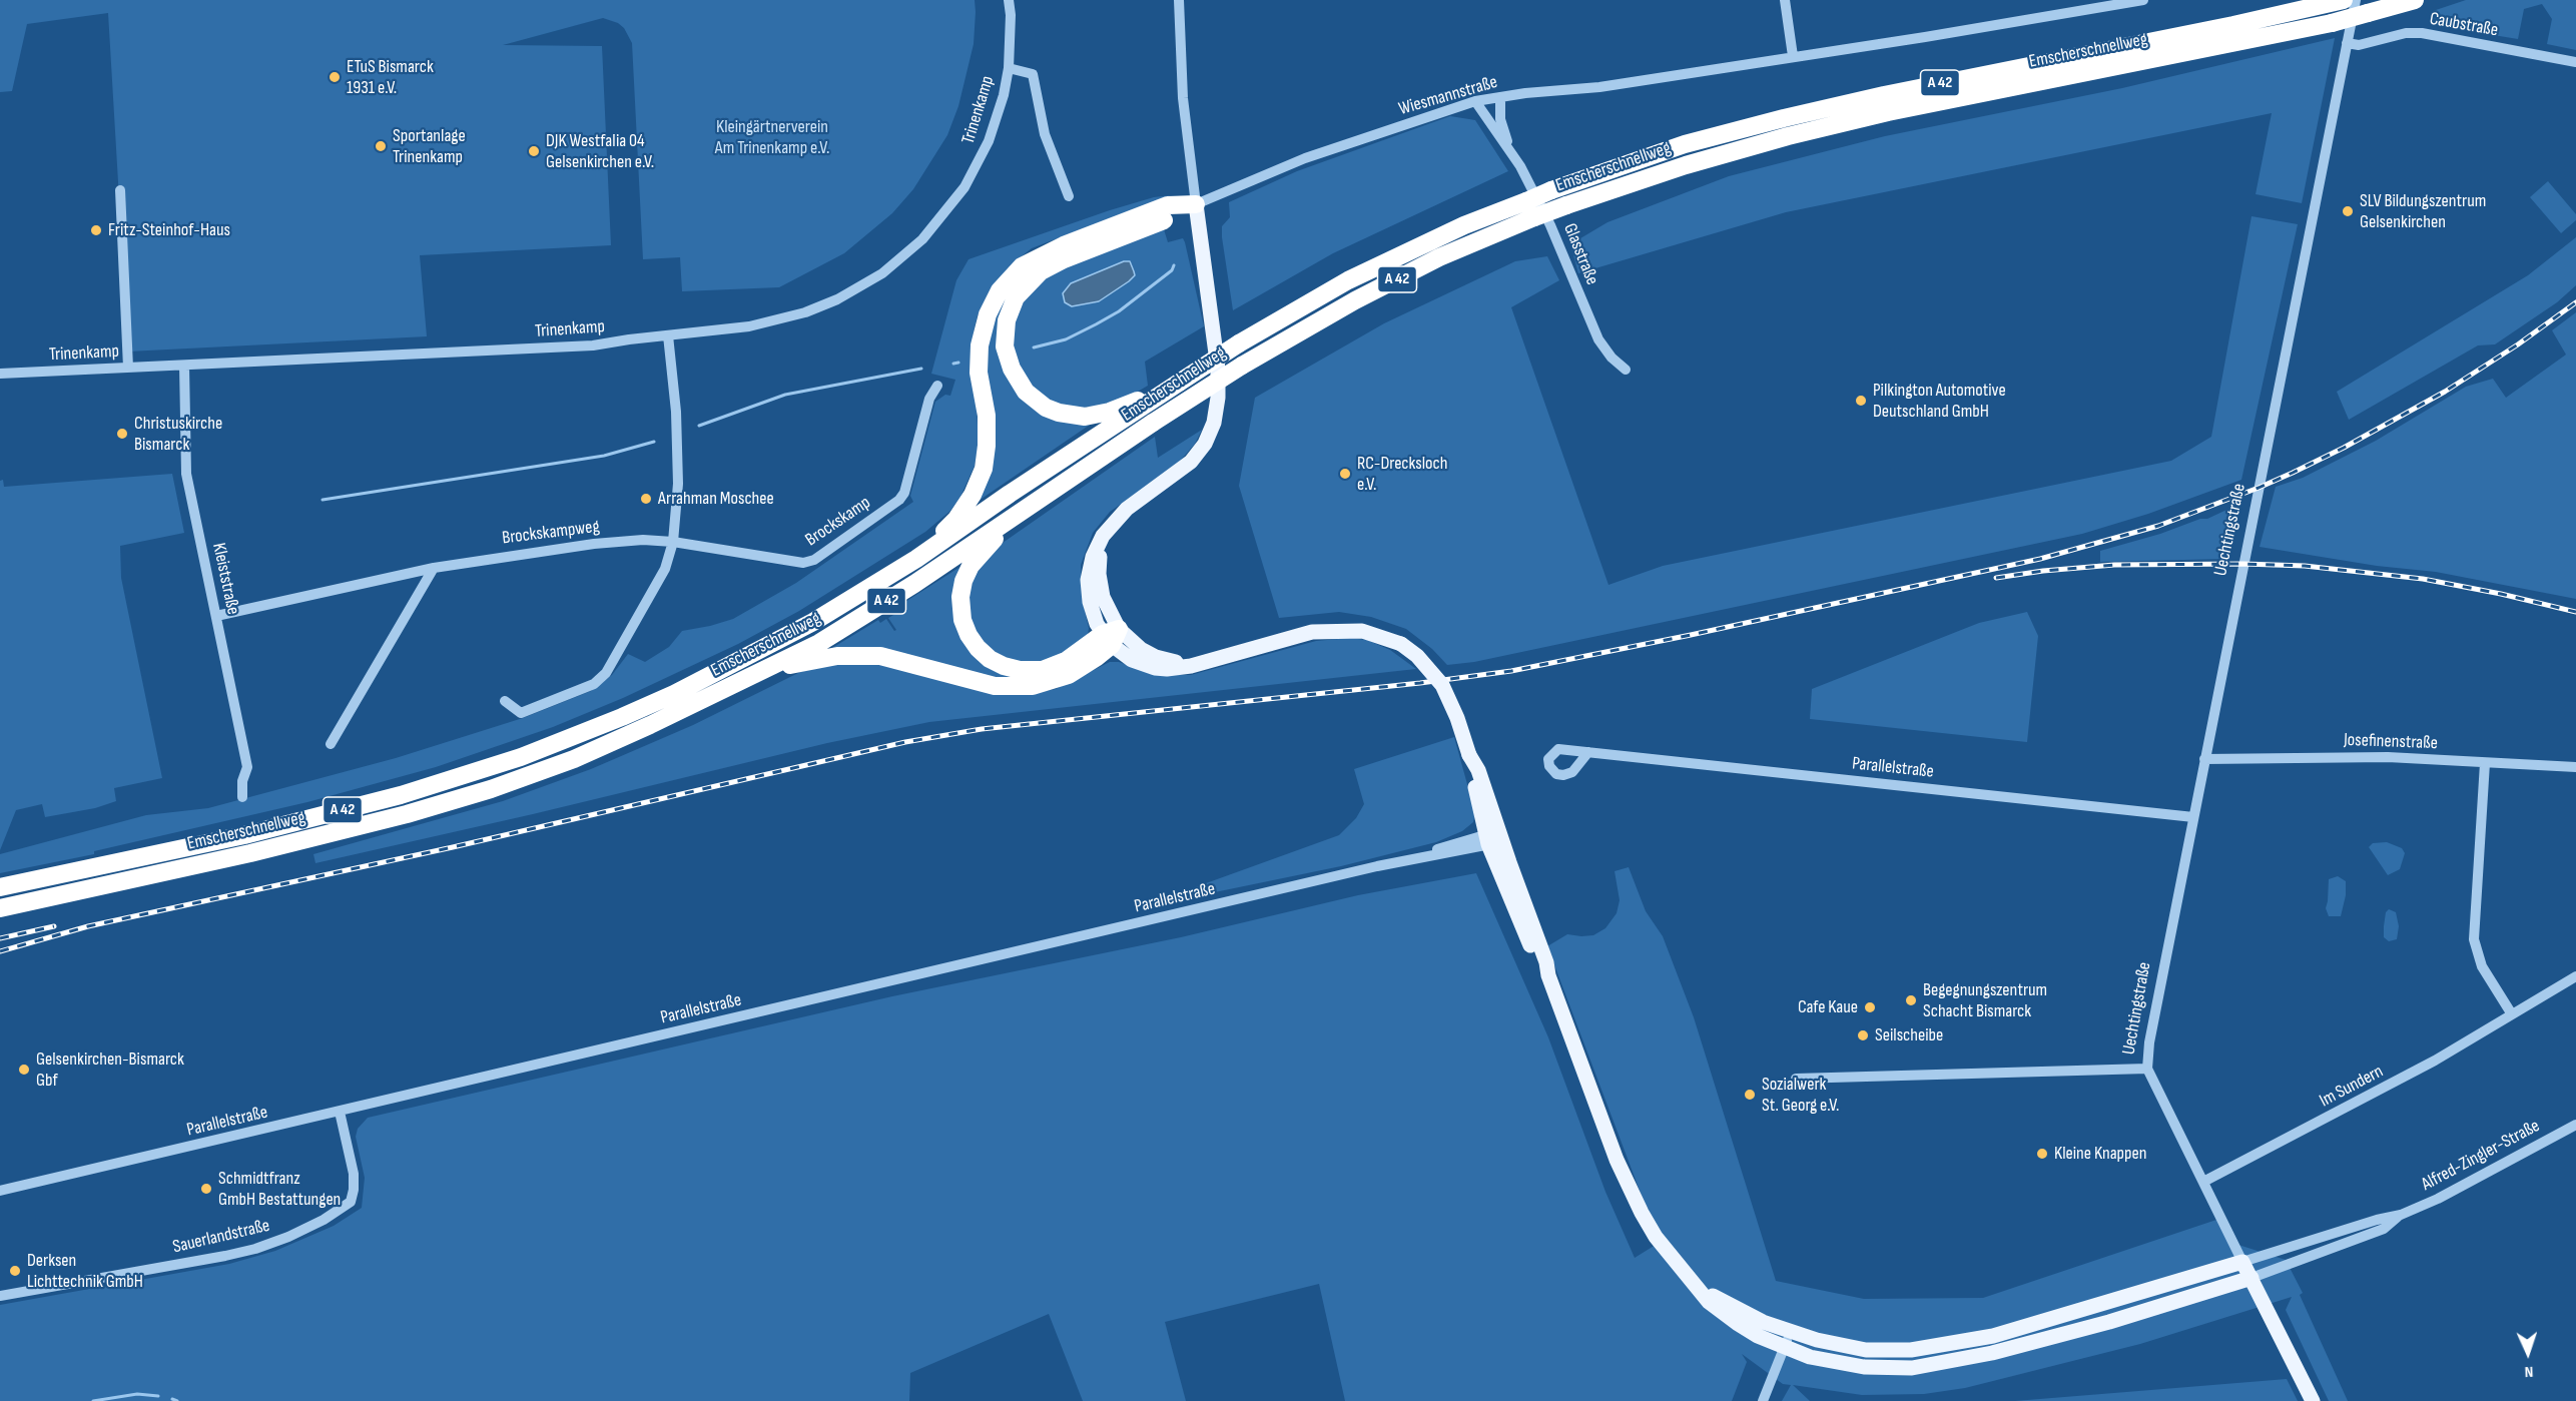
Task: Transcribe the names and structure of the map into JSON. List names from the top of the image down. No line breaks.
{"streets":{"highway":["Emscherschnellweg","A 42"],"main road":["Uechtingstraße"],"street":["Caubstraße","Wiesmannstraße","Trinenkamp","Glasstraße","Brockskamp","Brockskampweg","Kleiststraße","Josefinenstraße","Parallelstraße","Im Sundern","Alfred-Zingler-Straße","Sauerlandstraße"]},"crossings":[["Caubstraße","Uechtingstraße"],["Emscherschnellweg","Uechtingstraße"],["Wiesmannstraße","Glasstraße"],["Trinenkamp","Kleiststraße"],["Brockskamp","Brockskampweg"],["Uechtingstraße","Josefinenstraße"],["Uechtingstraße","Parallelstraße"],["Uechtingstraße","Im Sundern"],["Uechtingstraße","Alfred-Zingler-Straße"],["Brockskampweg","Kleiststraße"],["Parallelstraße","Sauerlandstraße"]],"parks":["Kleingärtnerverein Am Trinenkamp e.V."],"places":["ETuS Bismarck 1931 e.V.","Sportanlage Trinenkamp","DJK Westfalia 04 Gelsenkirchen e.V.","SLV Bildungszentrum Gelsenkirchen","Fritz-Steinhof-Haus","Pilkington Automotive Deutschland GmbH","Christuskirche Bismarck","RC-Drecksloch e.V.","Arrahman Moschee","Begegnungszentrum Schacht Bismarck","Cafe Kaue","Seilscheibe","Gelsenkirchen-Bismarck Gbf","Sozialwerk St. Georg e.V.","Kleine Knappen","Schmidtfranz GmbH Bestattungen","Derksen Lichttechnik GmbH"],"north":"bottom"}
